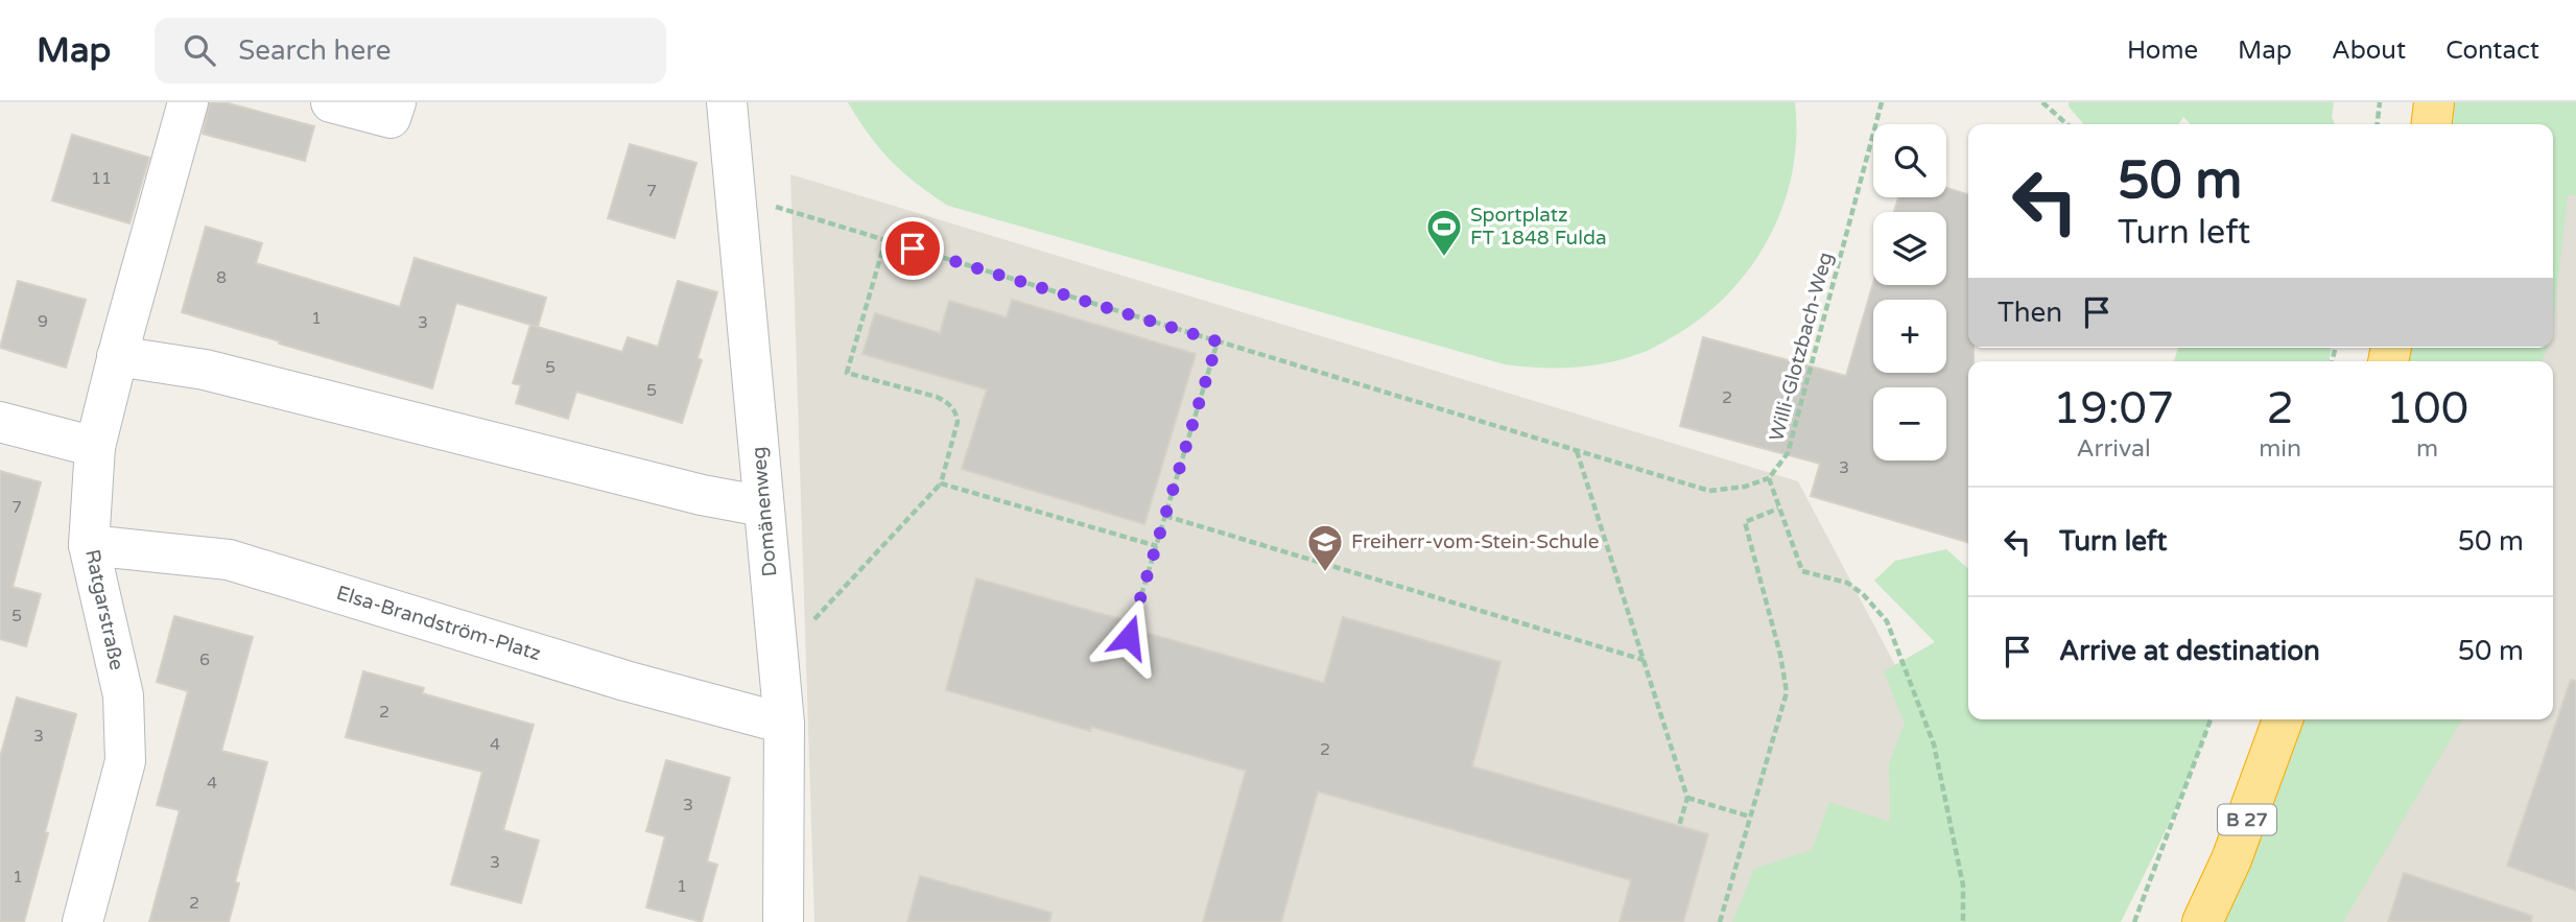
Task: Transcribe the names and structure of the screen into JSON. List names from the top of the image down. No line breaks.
{"streets":{"highway":["B 27"],"street":["Domänenweg","Ratgarstraße","Elsa-Brandström-Platz"],"path":["Willi-Glotzbach-Weg"]},"crossings":[["Domänenweg","Elsa-Brandström-Platz"],["Ratgarstraße","Elsa-Brandström-Platz"]],"places":{"sports":["Sportplatz FT 1848 Fulda"],"school or university":["Freiherr-vom-Stein-Schule"]},"house_numbers":["11","7","8","1","9","3","5","5","2","3","7","5","6","2","3","4","2","4","3","3","1","1","2"],"page":{"header":"Map","search":"Search here","nav":["Home","Map","About","Contact"],"map_buttons":["+","−"],"turn":["50 m","Turn left"],"then":"Then","eta":["19:07","Arrival","2","min","100","m"],"list":[{"name":"Turn left","value":"50 m"},{"name":"Arrive at destination","value":"50 m"}]}}
